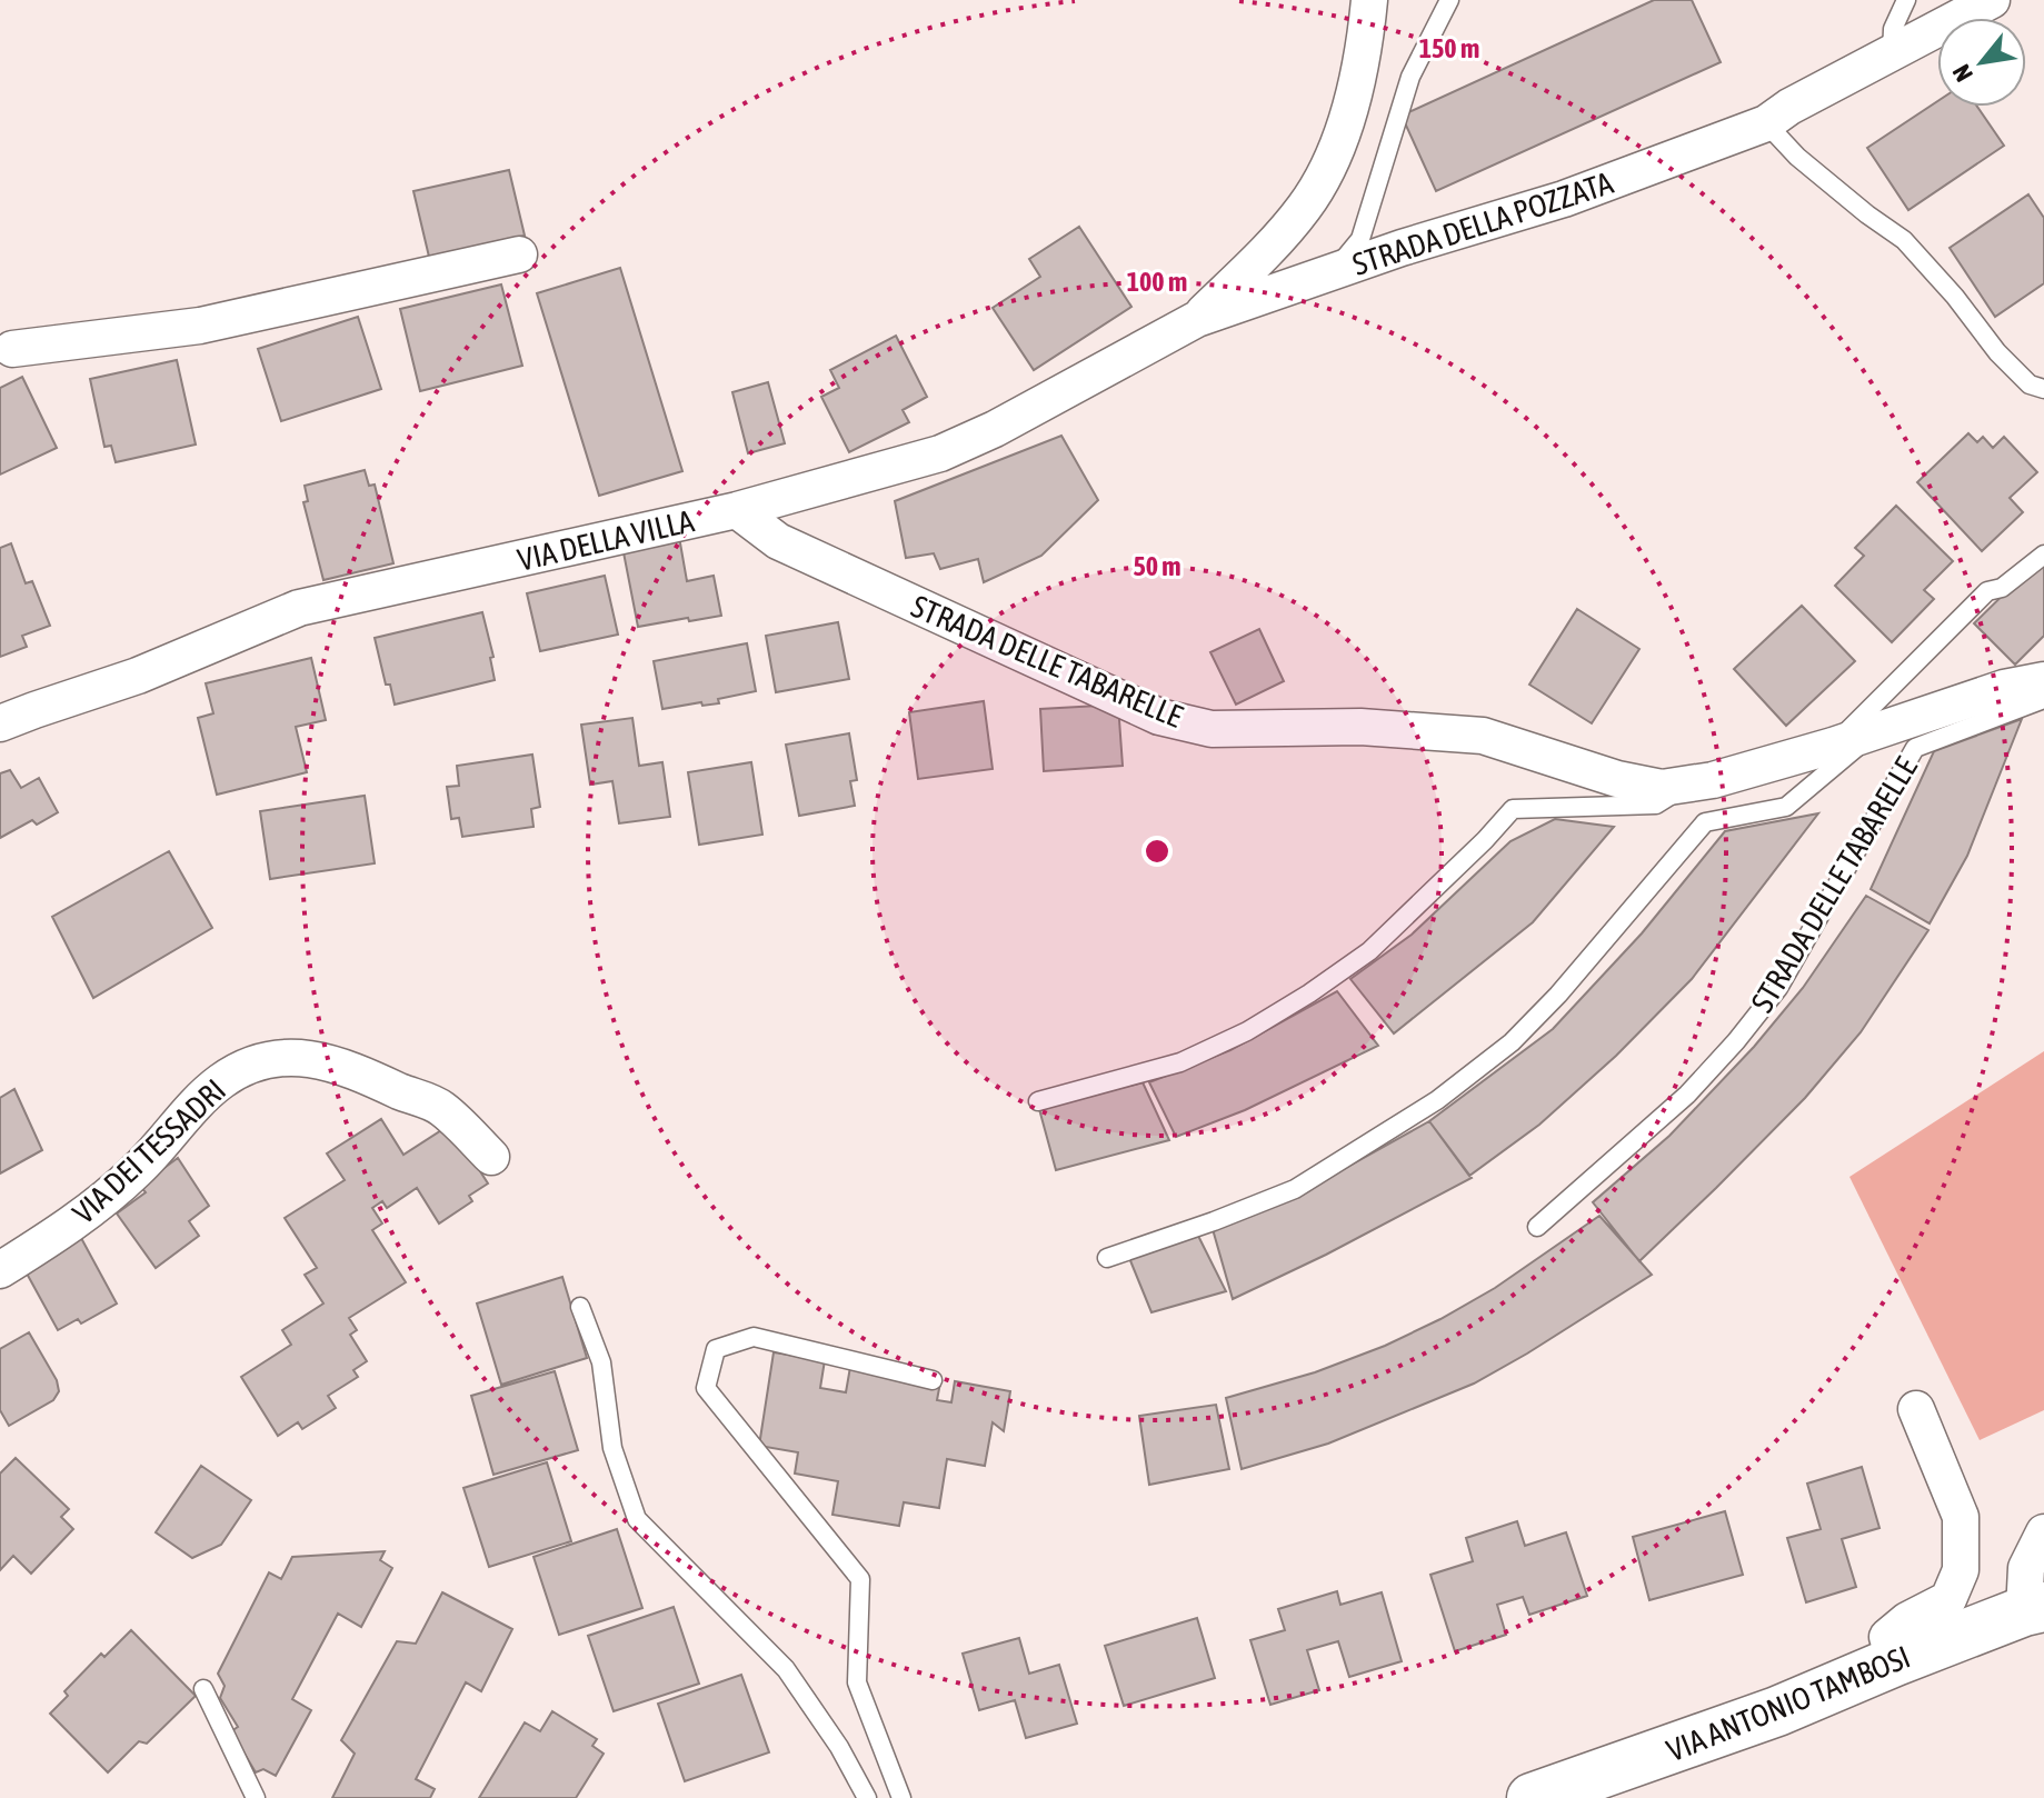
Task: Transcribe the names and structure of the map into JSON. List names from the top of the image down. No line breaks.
{"streets":{"main road":["VIA ANTONIO TAMBOSI"],"street":["STRADA DELLA POZZATA","VIA DELLA VILLA","STRADA DELLE TABARELLE","VIA DEI TESSADRI"]},"crossings":[["STRADA DELLA POZZATA","VIA DELLA VILLA"],["VIA DELLA VILLA","STRADA DELLE TABARELLE"]],"north":"bottom left","rings":["150 m","100 m","50 m"]}
